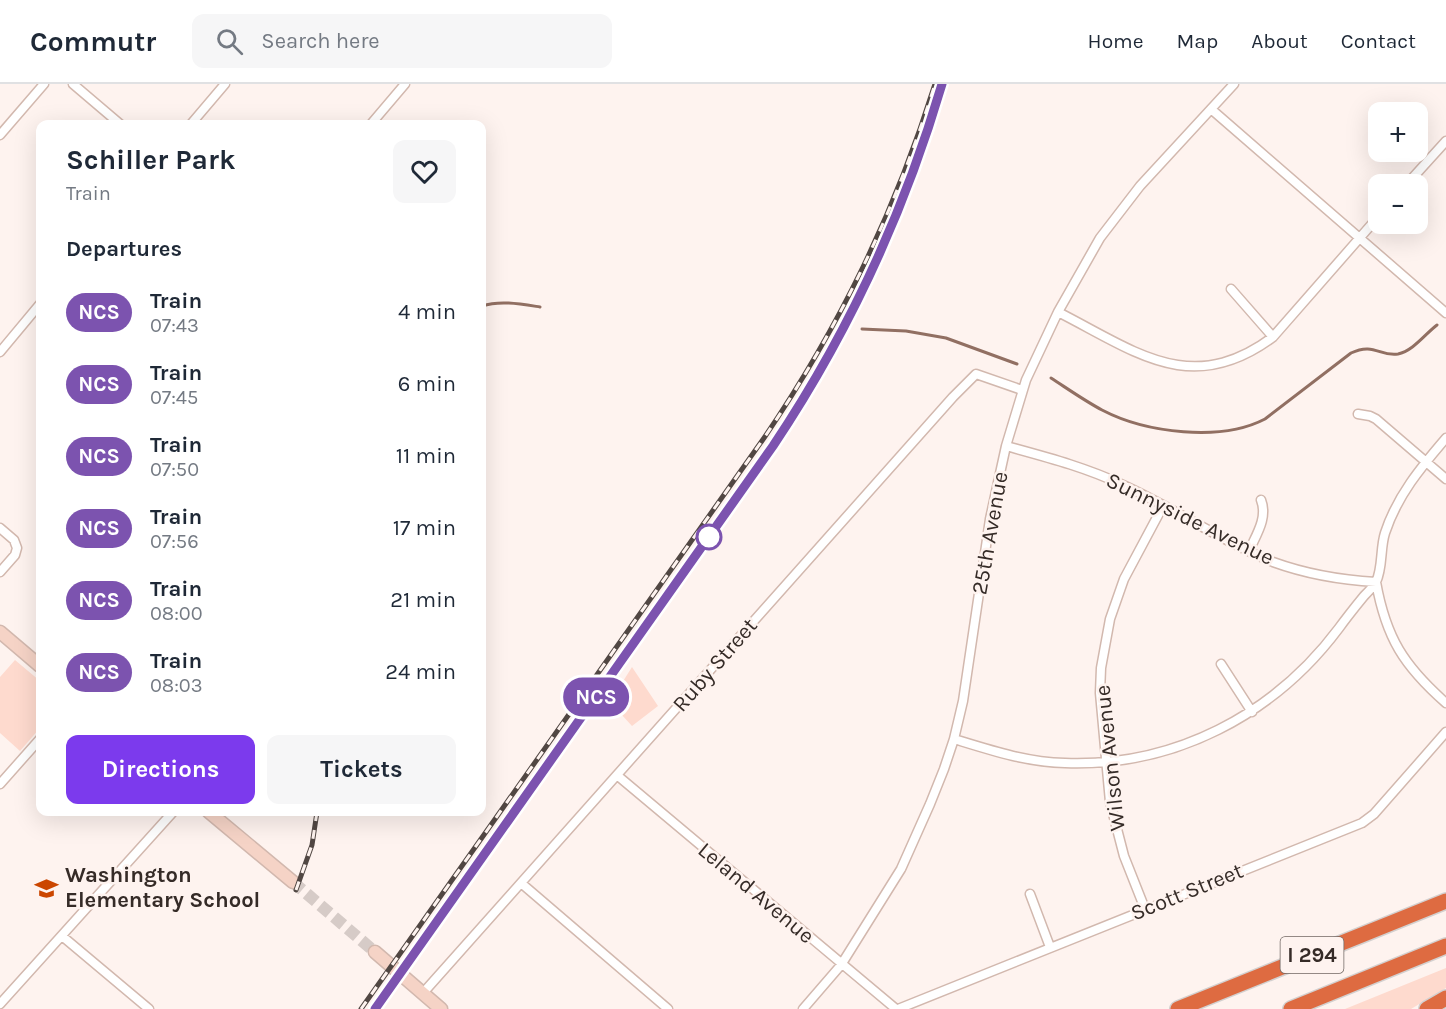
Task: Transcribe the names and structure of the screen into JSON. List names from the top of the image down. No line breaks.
{"streets":{"highway":["I 294"],"street":["Sunnyside Avenue","25th Avenue","Ruby Street","Wilson Avenue","Scott Street","Leland Avenue"]},"crossings":[["Sunnyside Avenue","25th Avenue"],["Sunnyside Avenue","Wilson Avenue"],["25th Avenue","Ruby Street"],["25th Avenue","Leland Avenue"],["Ruby Street","Leland Avenue"],["Wilson Avenue","Scott Street"],["Scott Street","Leland Avenue"]],"places":{"school or university":["Washington Elementary School"]},"page":{"header":"Commutr","search":"Search here","nav":["Home","Map","About","Contact"],"on_map":"NCS","map_buttons":["+","−"],"heading":[["Schiller Park","Train"],"Departures"],"list":[{"mark":"NCS","name":"Train","note":"07:43","value":"4 min"},{"mark":"NCS","name":"Train","note":"07:45","value":"6 min"},{"mark":"NCS","name":"Train","note":"07:50","value":"11 min"},{"mark":"NCS","name":"Train","note":"07:56","value":"17 min"},{"mark":"NCS","name":"Train","note":"08:00","value":"21 min"},{"mark":"NCS","name":"Train","note":"08:03","value":"24 min"}],"buttons":["Directions","Tickets"]}}
